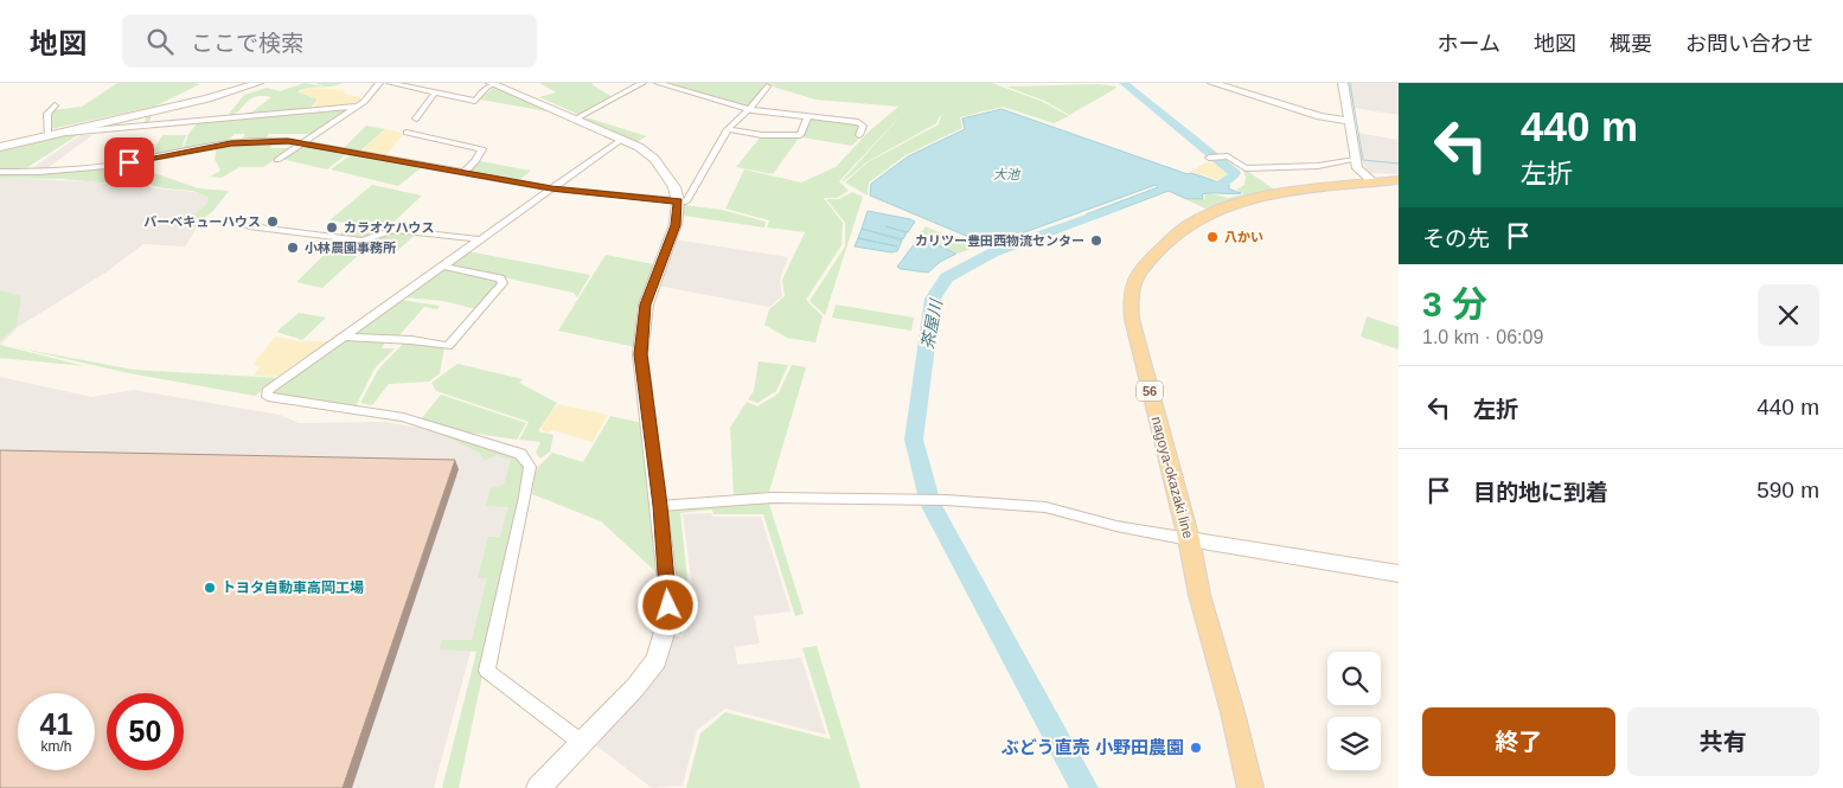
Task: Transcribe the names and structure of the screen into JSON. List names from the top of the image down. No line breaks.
{"streets":{"main road":["56","nagoya-okazaki line"]},"water":["大池","茶屋川"],"places":["バーベキューハウス","カラオケハウス","八かい","カリツー豊田西物流センター","小林農園事務所","トヨタ自動車高岡工場","ぶどう直売 小野田農園"],"page":{"header":"地図","search":"ここで検索","nav":["ホーム","地図","概要","お問い合わせ"],"turn":["440 m","左折"],"then":"その先","heading":["3 分","1.0 km · 06:09"],"list":[{"name":"左折","value":"440 m"},{"name":"目的地に到着","value":"590 m"}],"speed":"41 km/h","limit":"50","buttons":["終了","共有"]}}
